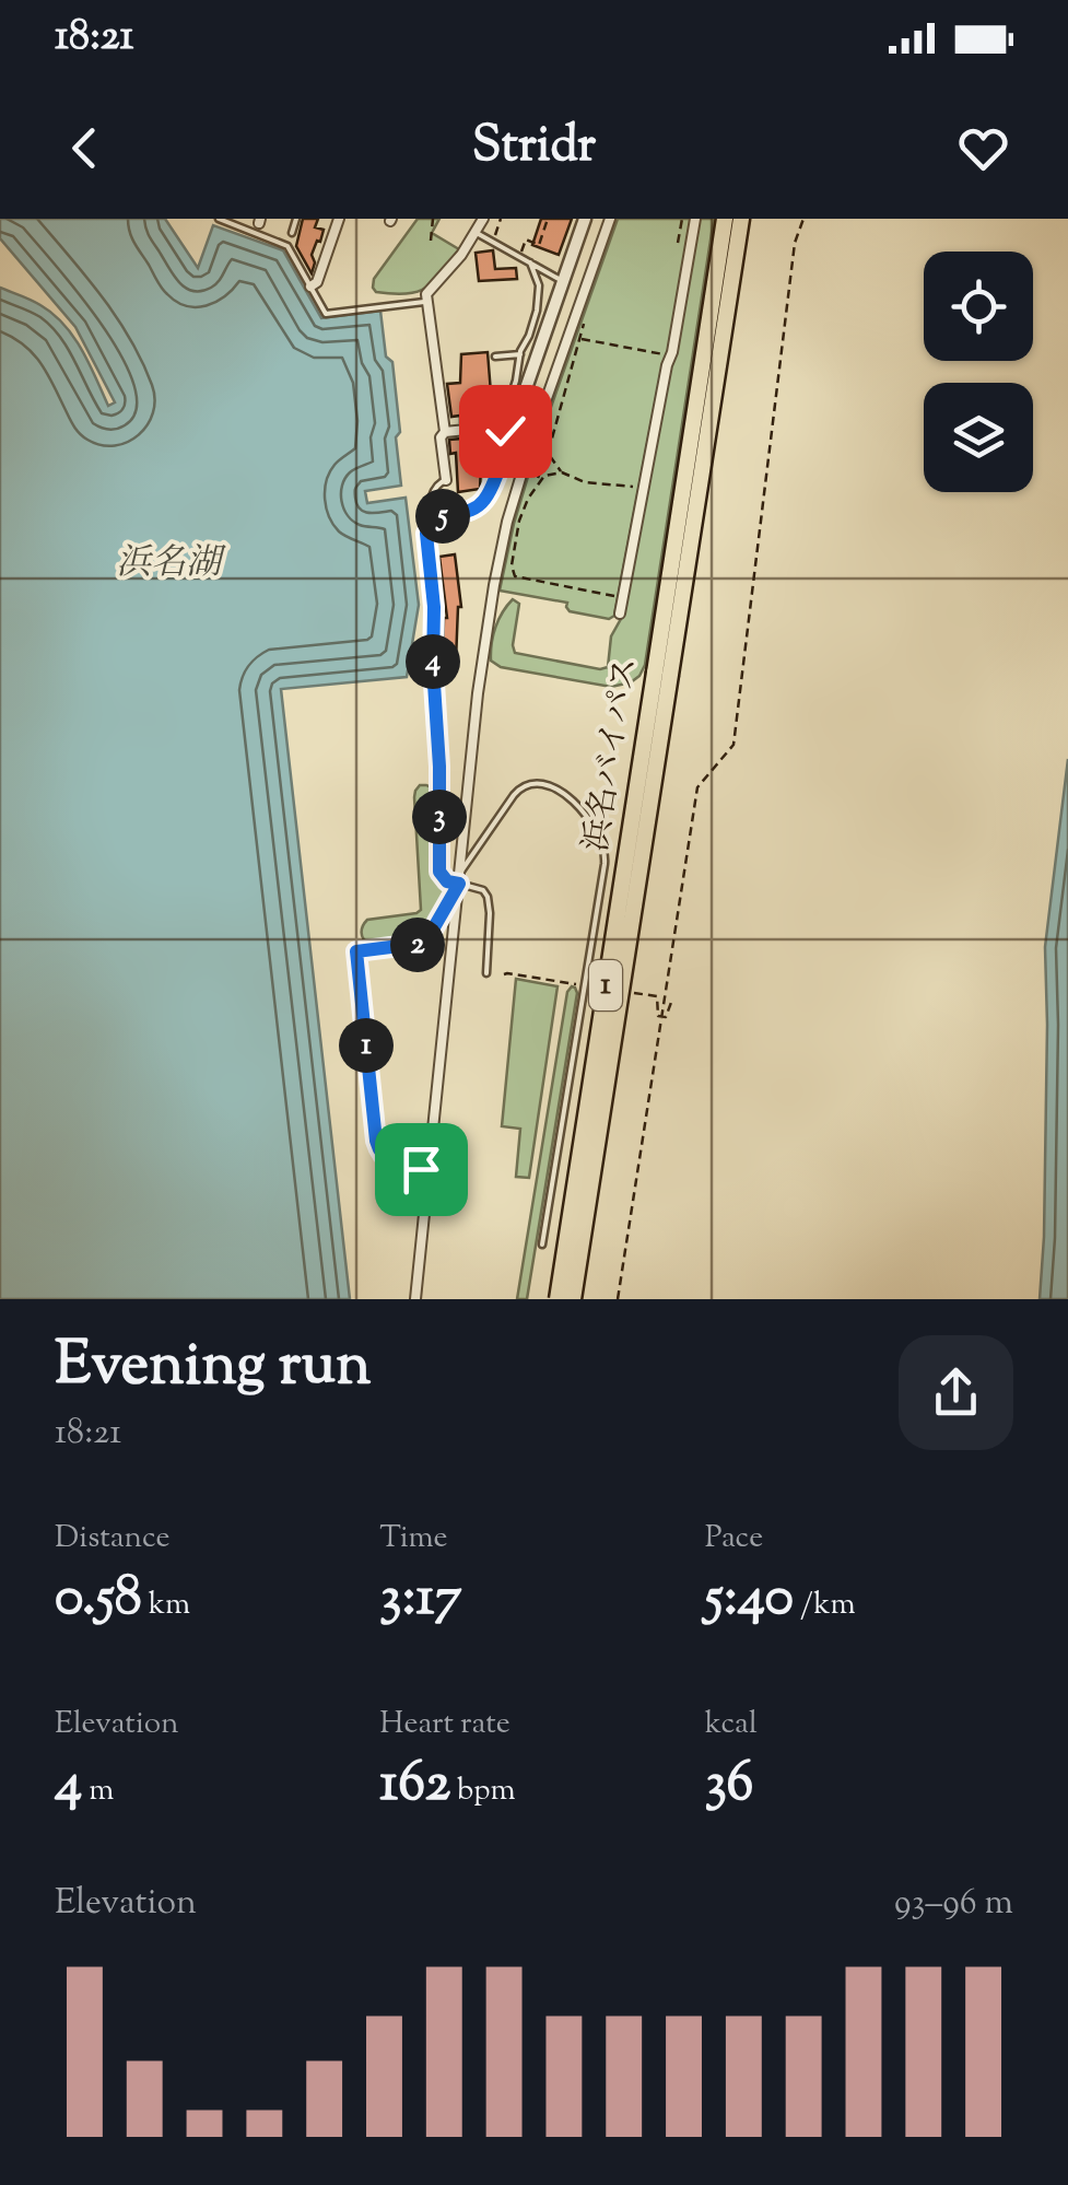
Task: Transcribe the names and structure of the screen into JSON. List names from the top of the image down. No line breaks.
{"streets":{"highway":["浜名バイパス","1"]},"water":["浜名湖"],"page":{"status":"18:21","header":"Stridr","pins":["5","4","3","2","1"],"heading":["Evening run","18:21"],"stats":[["Distance","0.58 km"],["Time","3:17"],["Pace","5:40 /km"],["Elevation","4 m"],["Heart rate","162 bpm"],["kcal","36"]],"chart":["Elevation","93–96 m"]}}
